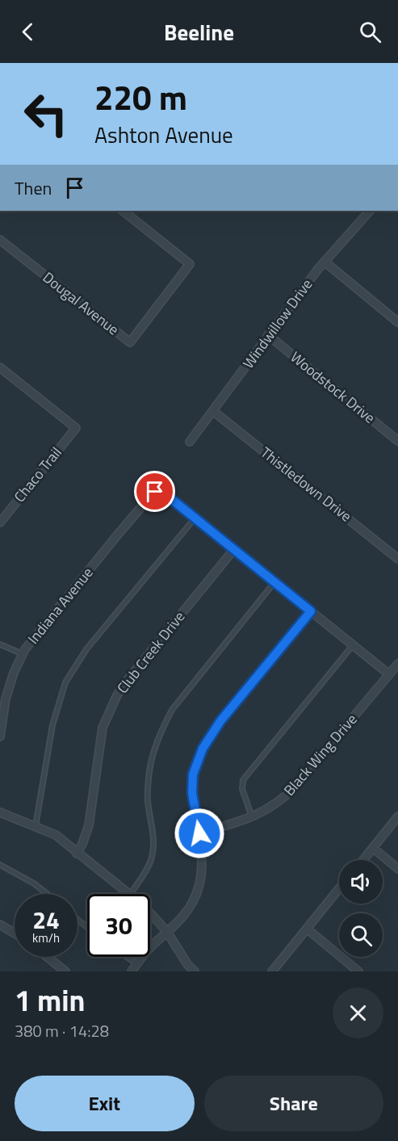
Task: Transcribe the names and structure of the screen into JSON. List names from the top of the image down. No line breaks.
{"streets":{"street":["Dougal Avenue","Windwillow Drive","Woodstock Drive","Chaco Trail","Thistledown Drive","Indiana Avenue","Club Creek Drive","Black Wing Drive"]},"crossings":[["Windwillow Drive","Woodstock Drive"],["Windwillow Drive","Thistledown Drive"]],"page":{"header":"Beeline","turn":["220 m","Ashton Avenue"],"then":"Then","speed":"24 km/h","limit":"30","heading":["1 min","380 m · 14:28"],"buttons":["Exit","Share"]}}
